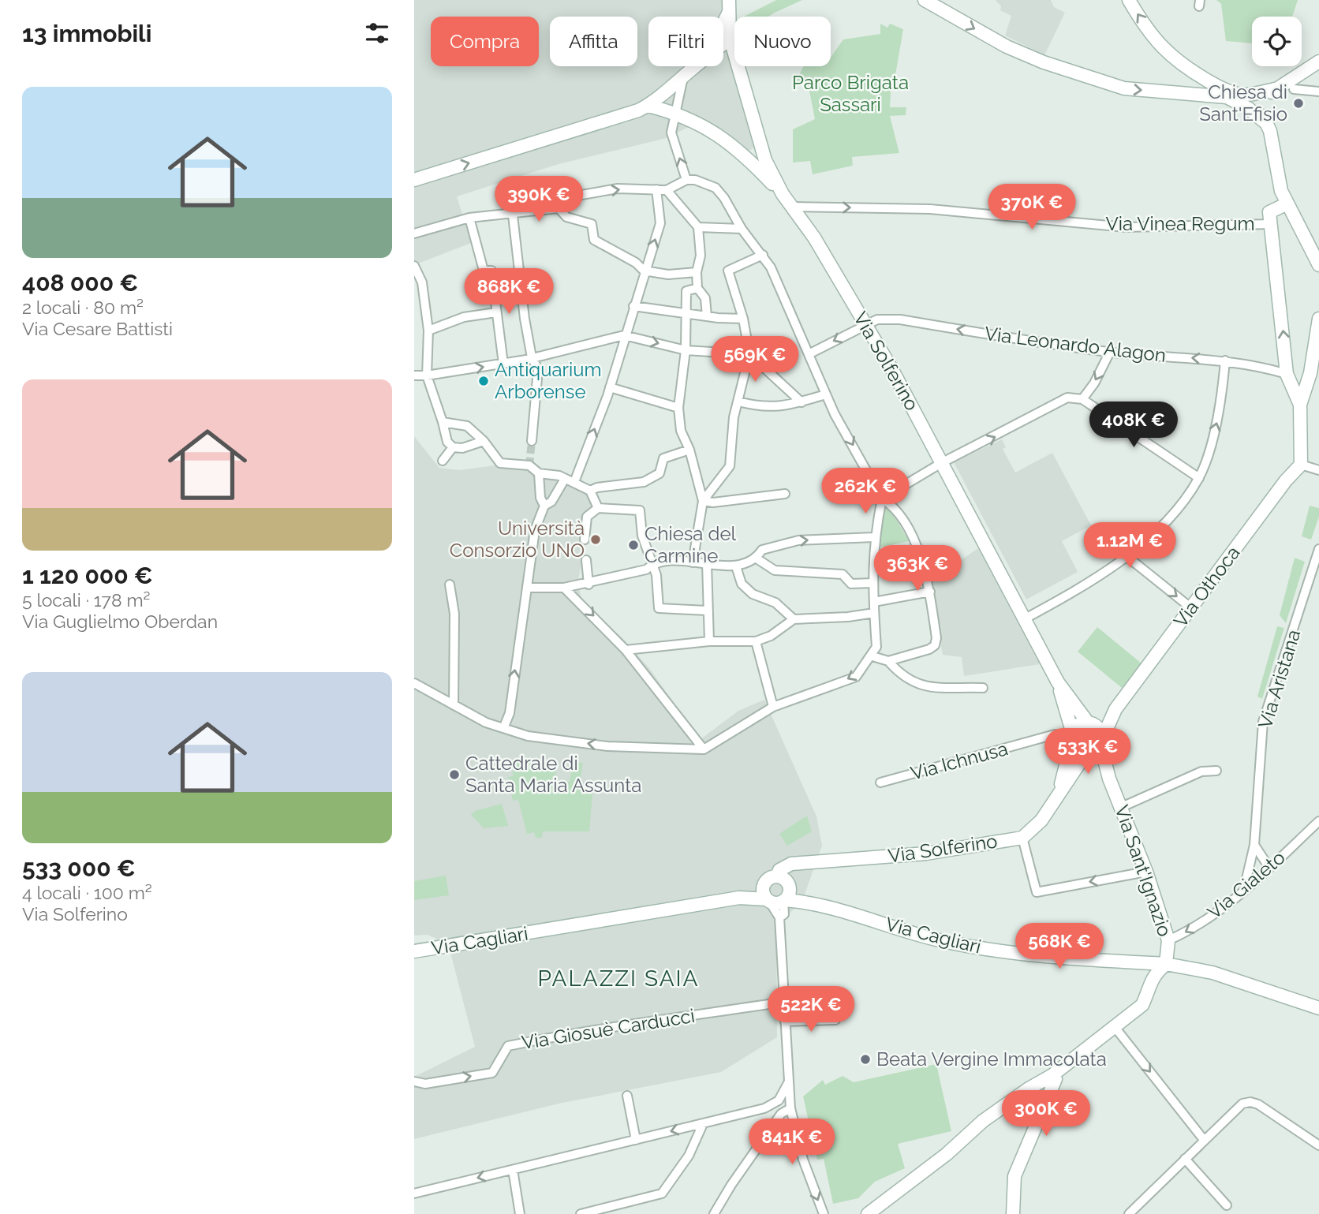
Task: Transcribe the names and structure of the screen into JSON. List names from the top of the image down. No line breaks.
{"streets":{"main road":["Via Solferino","Via Othoca","Via Sant'Ignazio","Via Cagliari"],"street":["Via Vinea Regum","Via Leonardo Alagon","Via Aristana","Via Ichnusa","Via Gialeto","Via Giosuè Carducci"]},"crossings":[["Via Vinea Regum","Via Solferino"],["Via Leonardo Alagon","Via Solferino"],["Via Solferino","Via Othoca"],["Via Solferino","Via Ichnusa"],["Via Solferino","Via Sant'Ignazio"],["Via Solferino","Via Cagliari"],["Via Othoca","Via Ichnusa"],["Via Othoca","Via Sant'Ignazio"],["Via Aristana","Via Gialeto"],["Via Ichnusa","Via Sant'Ignazio"],["Via Sant'Ignazio","Via Gialeto"],["Via Sant'Ignazio","Via Cagliari"]],"one_way":["Via Vinea Regum","Via Leonardo Alagon","Via Gialeto","Via Giosuè Carducci"],"districts":["PALAZZI SAIA"],"parks":["Parco Brigata Sassari"],"places":["Chiesa di Sant'Efisio","Antiquarium Arborense","Università Consorzio UNO","Chiesa del Carmine","Cattedrale di Santa Maria Assunta","Beata Vergine Immacolata"],"page":{"heading":"13 immobili","chip":["Compra","Affitta","Filtri","Nuovo"],"list":[{"name":"408 000 €","note":"2 locali · 80 m² · Via Cesare Battisti"},{"name":"1 120 000 €","note":"5 locali · 178 m² · Via Guglielmo Oberdan"},{"name":"533 000 €","note":"4 locali · 100 m² · Via Solferino"}],"price":["390K €","370K €","868K €","569K €","408K €","262K €","1.12M €","363K €","533K €","568K €","522K €","300K €","841K €"]}}
